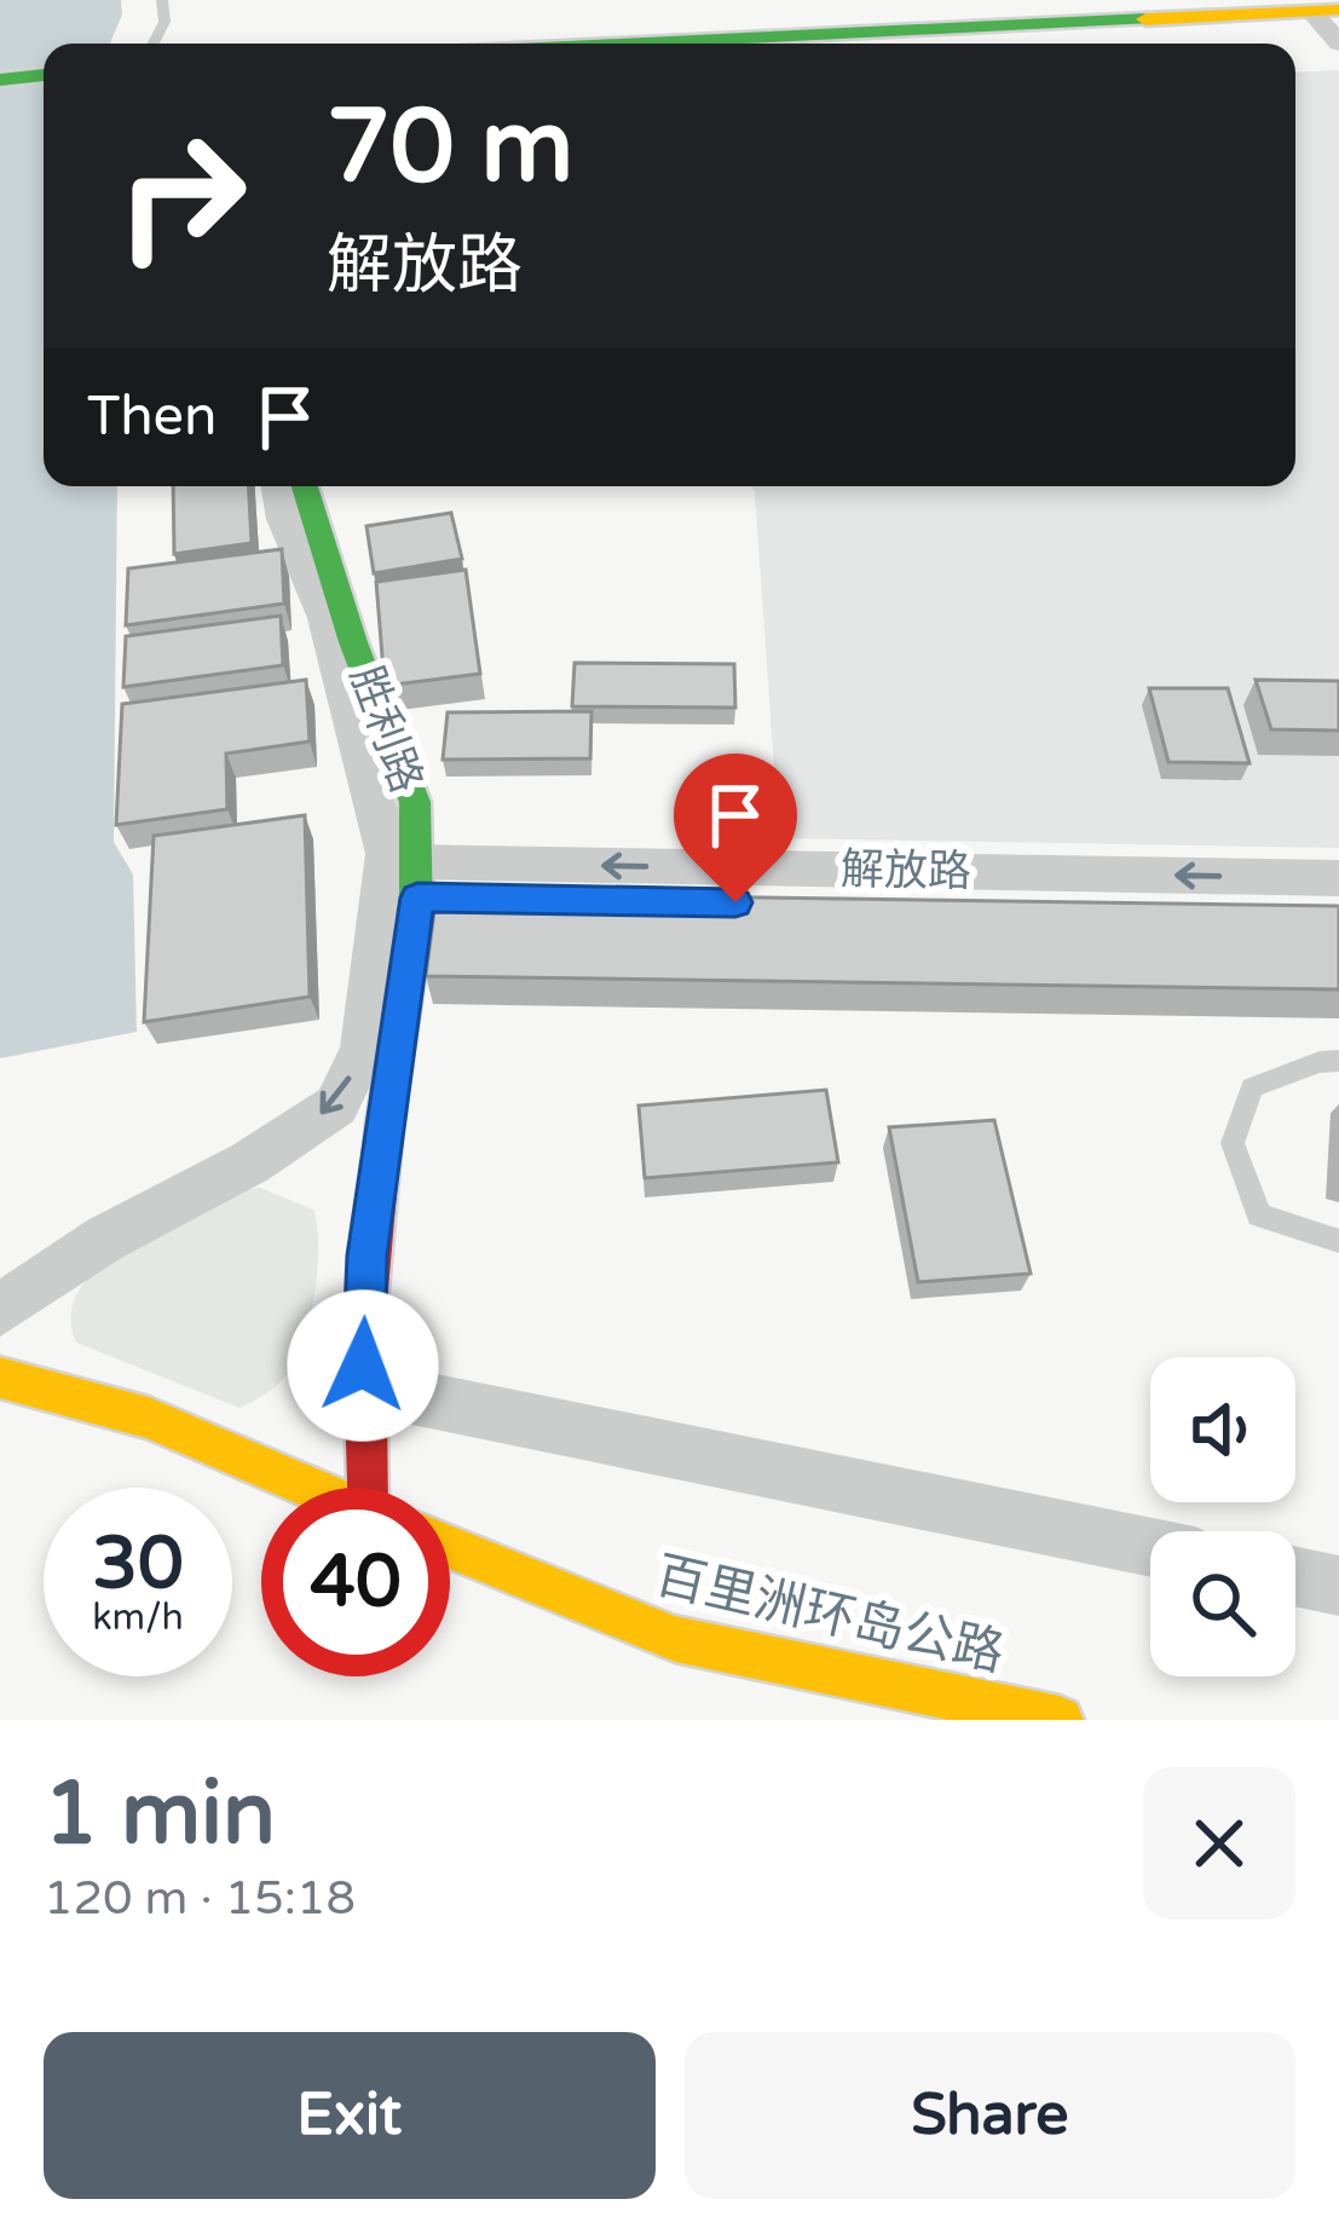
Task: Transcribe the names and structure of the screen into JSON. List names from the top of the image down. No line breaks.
{"streets":{"street":["胜利路","解放路","百里洲环岛公路"]},"crossings":[["胜利路","解放路"]],"page":{"turn":["70 m","解放路"],"then":"Then","speed":"30 km/h","limit":"40","heading":["1 min","120 m · 15:18"],"buttons":["Exit","Share"]}}
